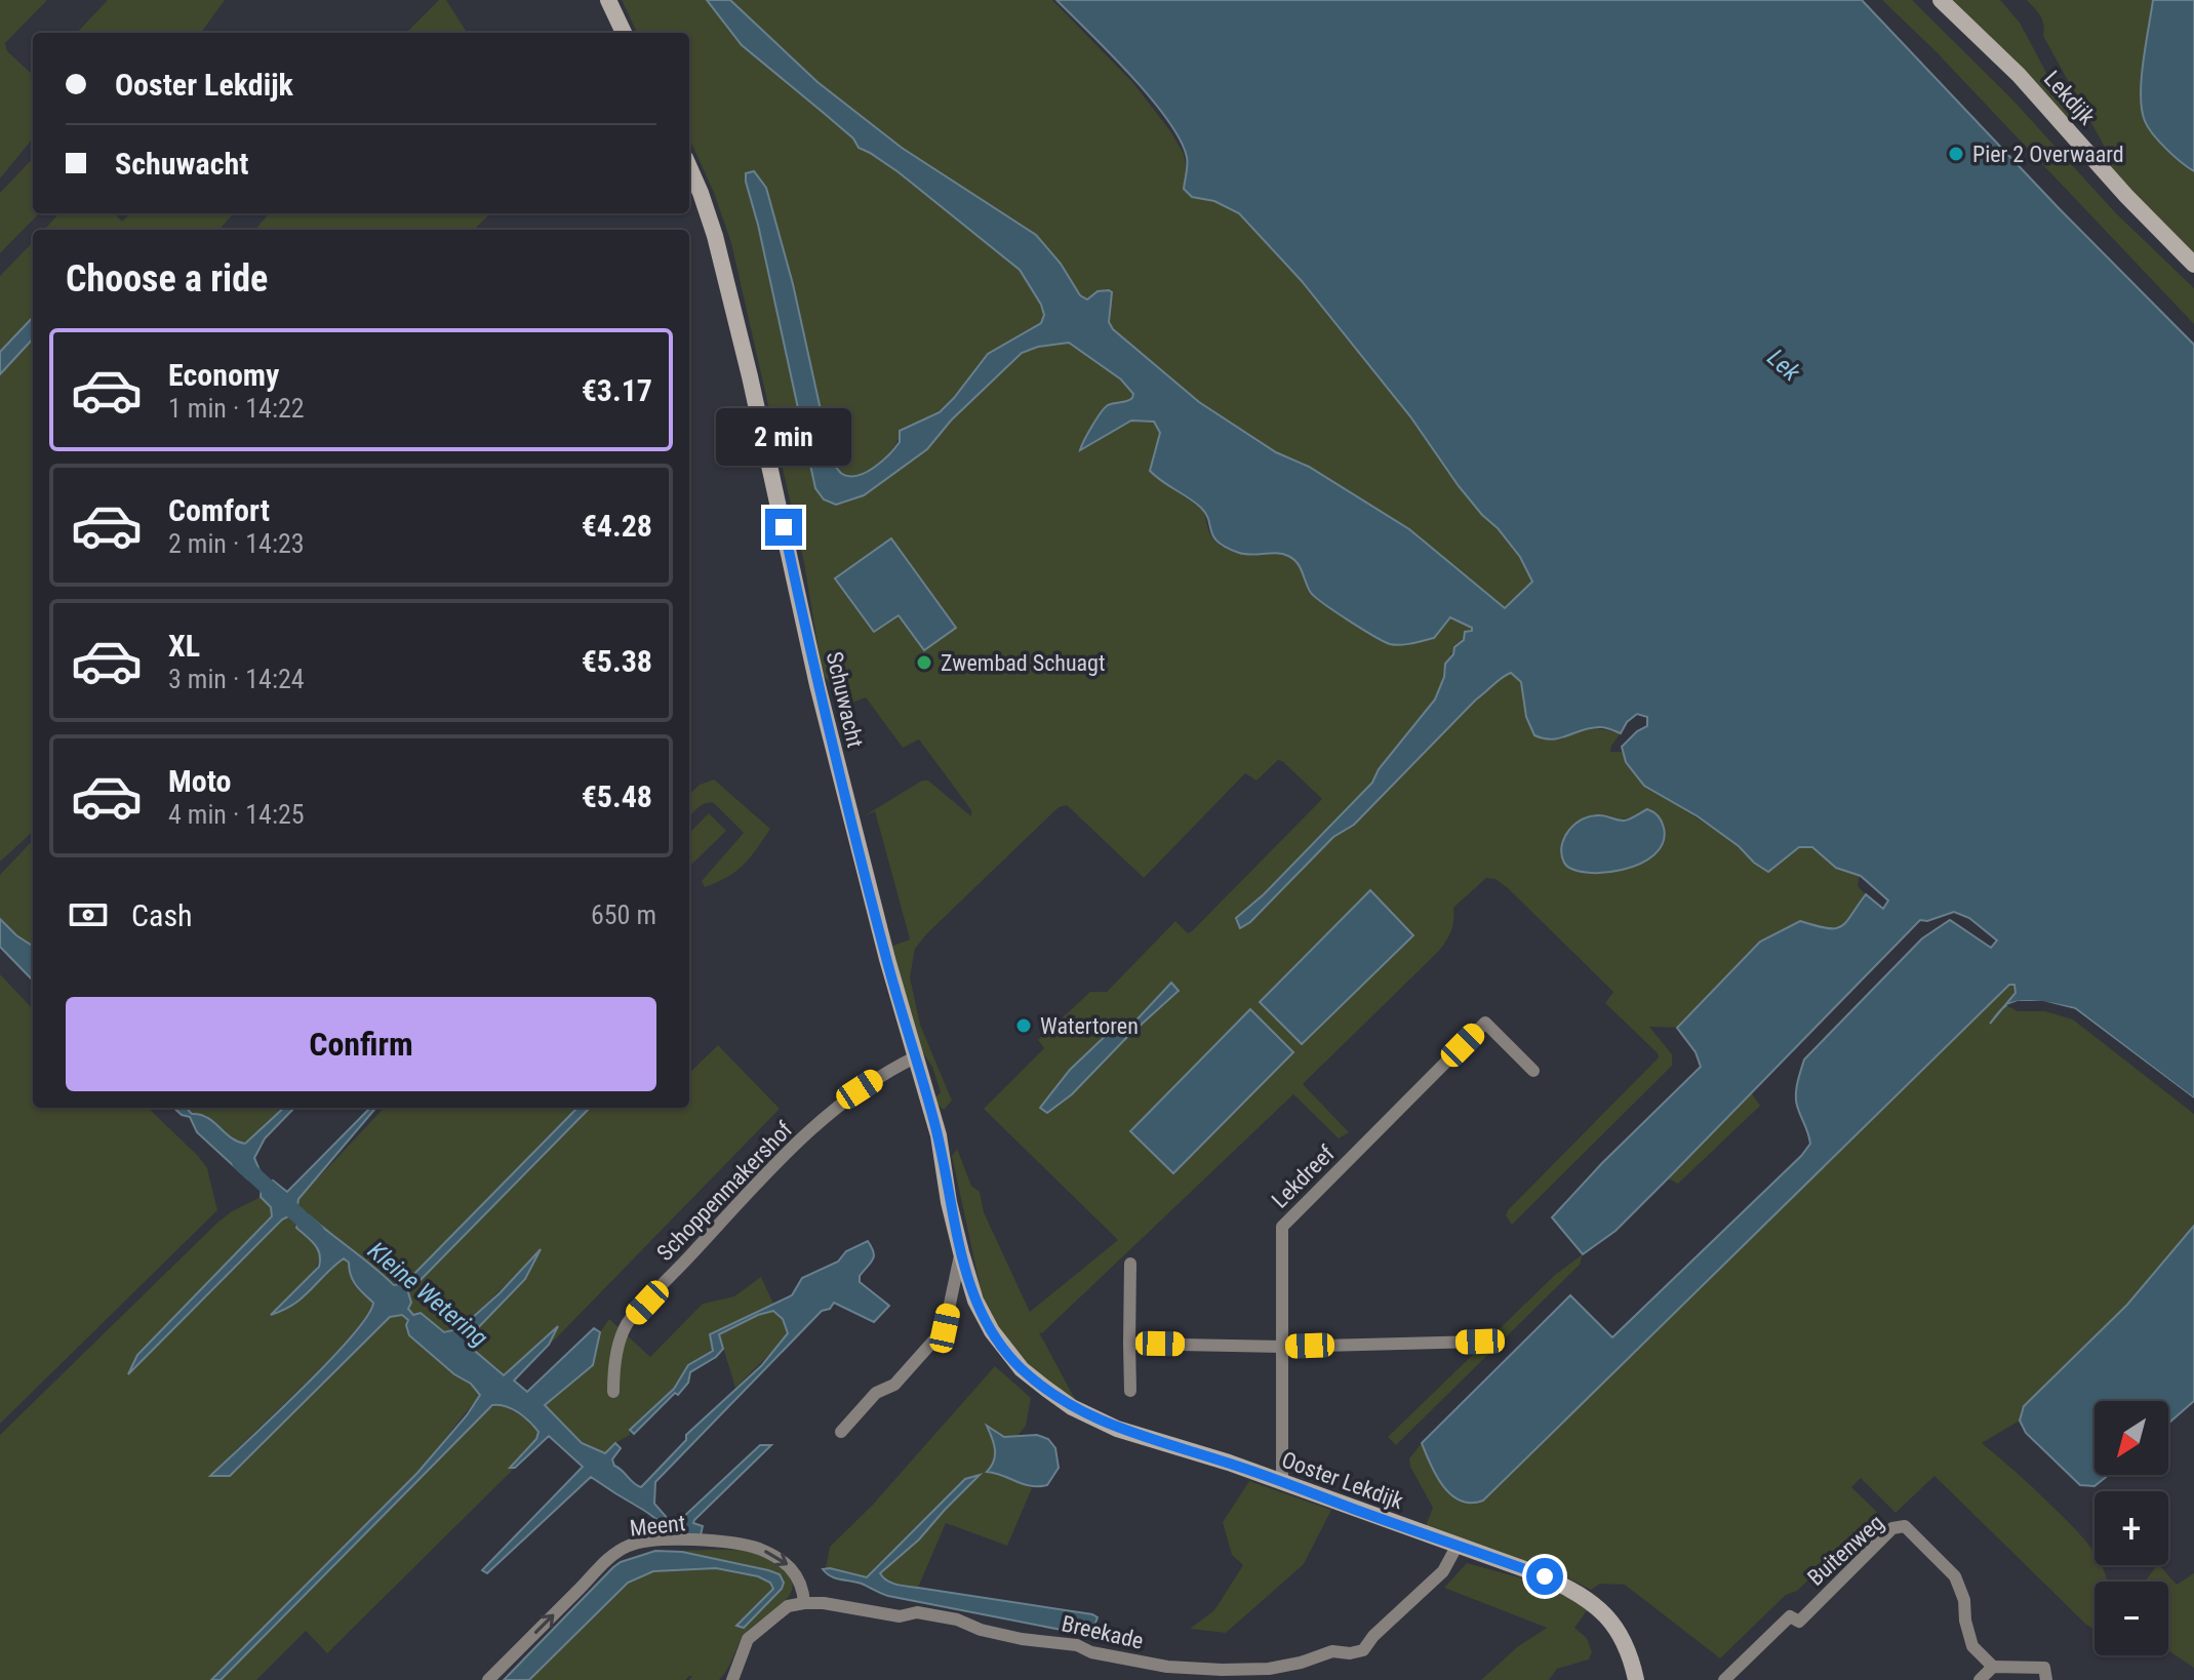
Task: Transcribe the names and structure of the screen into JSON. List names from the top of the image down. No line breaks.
{"streets":{"street":["Lekdijk","Schuwacht","Lekdreef","Schoppenmakershof","Ooster Lekdijk","Meent","Buitenweg","Breekade"]},"crossings":[["Schuwacht","Schoppenmakershof"],["Schuwacht","Ooster Lekdijk"],["Lekdreef","Ooster Lekdijk"],["Ooster Lekdijk","Breekade"],["Meent","Breekade"]],"one_way":["Meent"],"water":["Lek","Kleine Wetering"],"places":["Pier 2 Overwaard","Zwembad Schuagt","Watertoren"],"north":"bottom left","page":{"banner":["Ooster Lekdijk","Schuwacht"],"heading":"Choose a ride","list":[{"name":"Economy","note":"1 min · 14:22","value":"€3.17"},{"name":"Comfort","note":"2 min · 14:23","value":"€4.28"},{"name":"XL","note":"3 min · 14:24","value":"€5.38"},{"name":"Moto","note":"4 min · 14:25","value":"€5.48"}],"bubble":"2 min","pay":["Cash","650 m"],"buttons":"Confirm","map_buttons":["+","−"]}}
